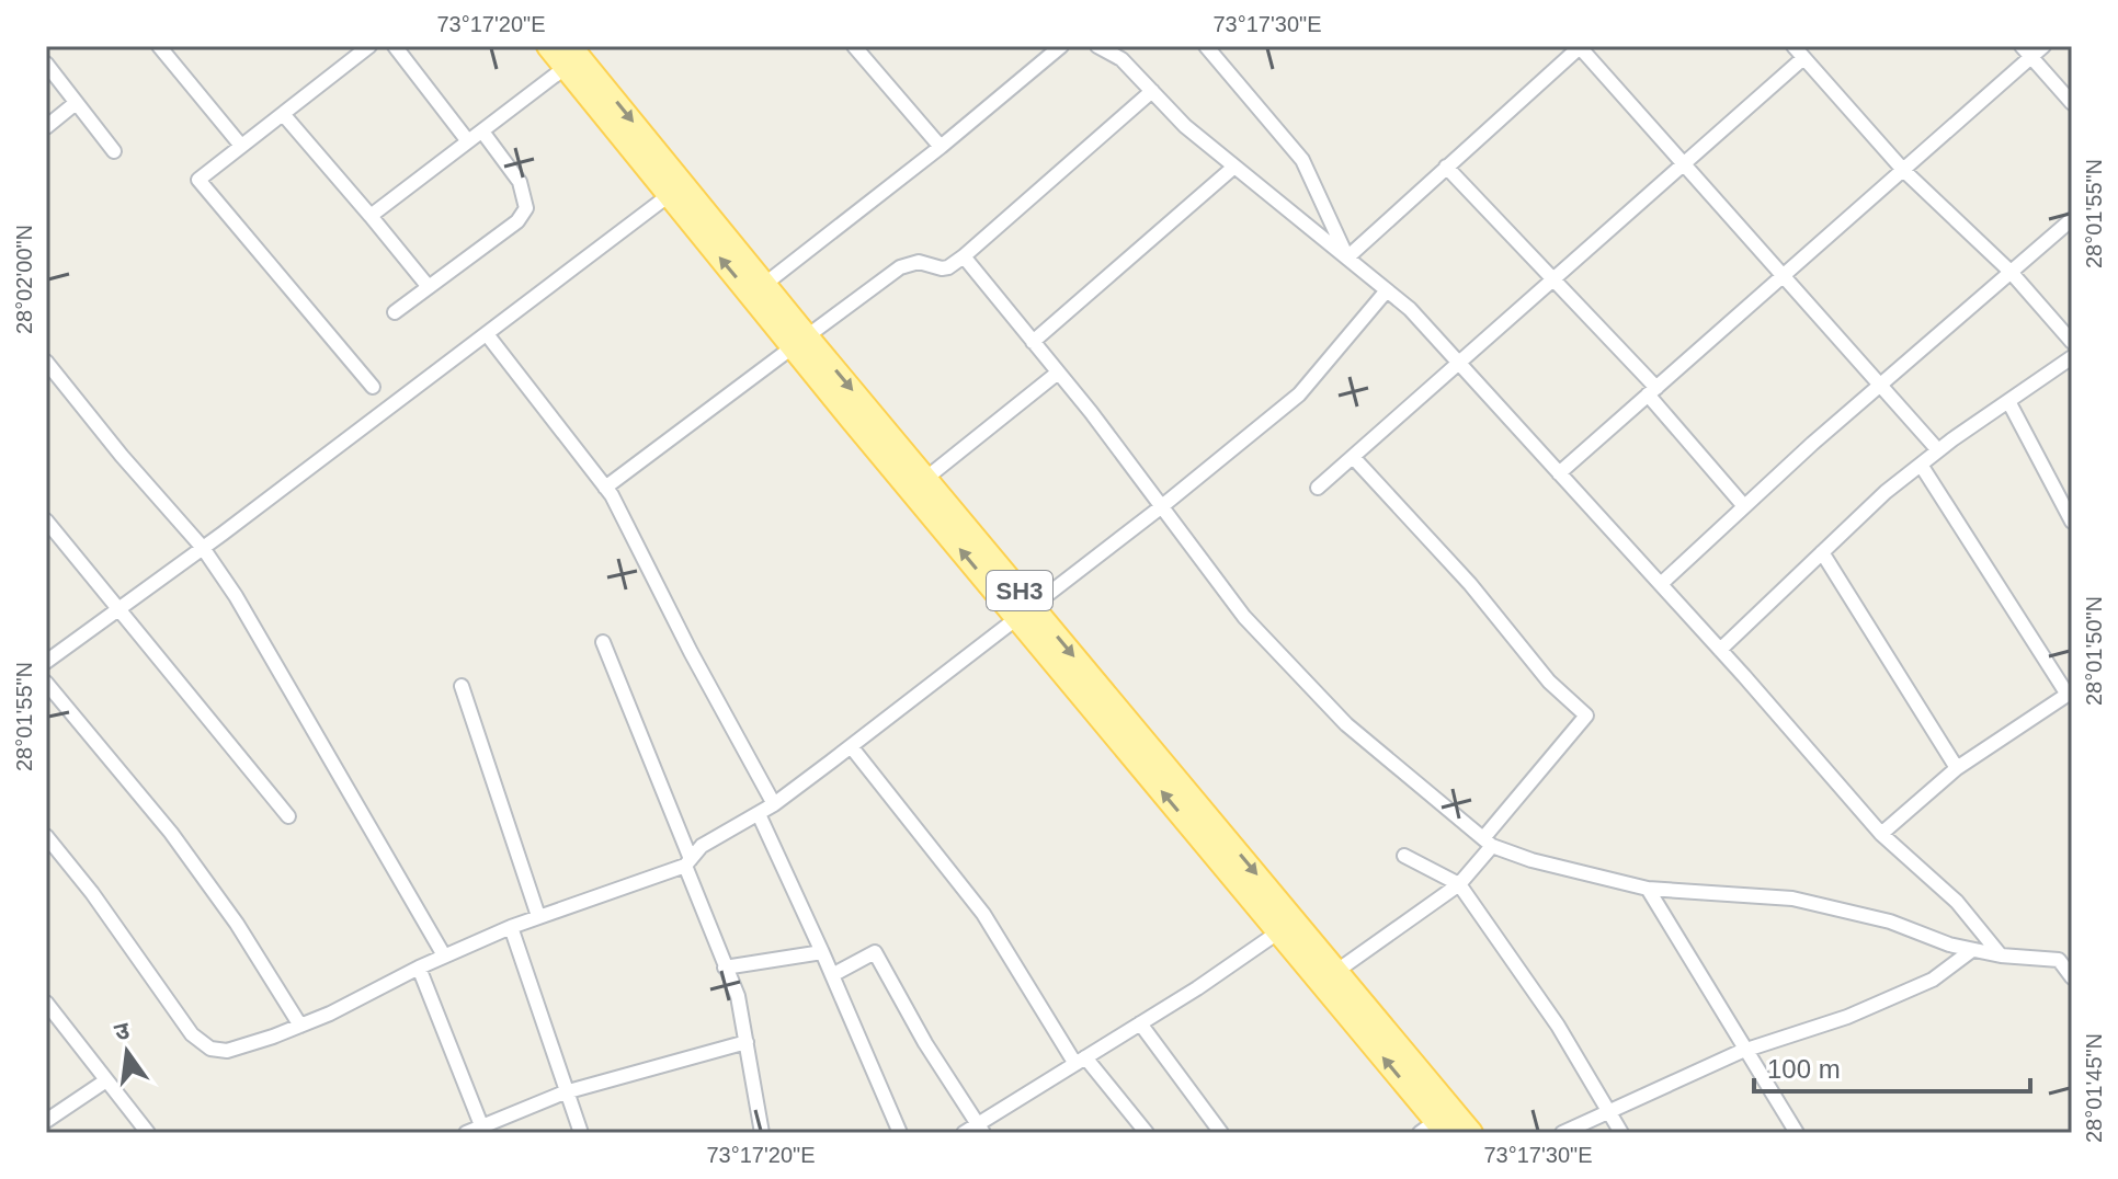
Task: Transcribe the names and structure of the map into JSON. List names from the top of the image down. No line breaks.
{"streets":{"main road":["SH3"]},"scale_bar":"100 m","north":"top","coordinates":["73°17'20\"E","73°17'30\"E","28°01'55\"N","28°02'00\"N","28°01'50\"N","28°01'45\"N"]}
